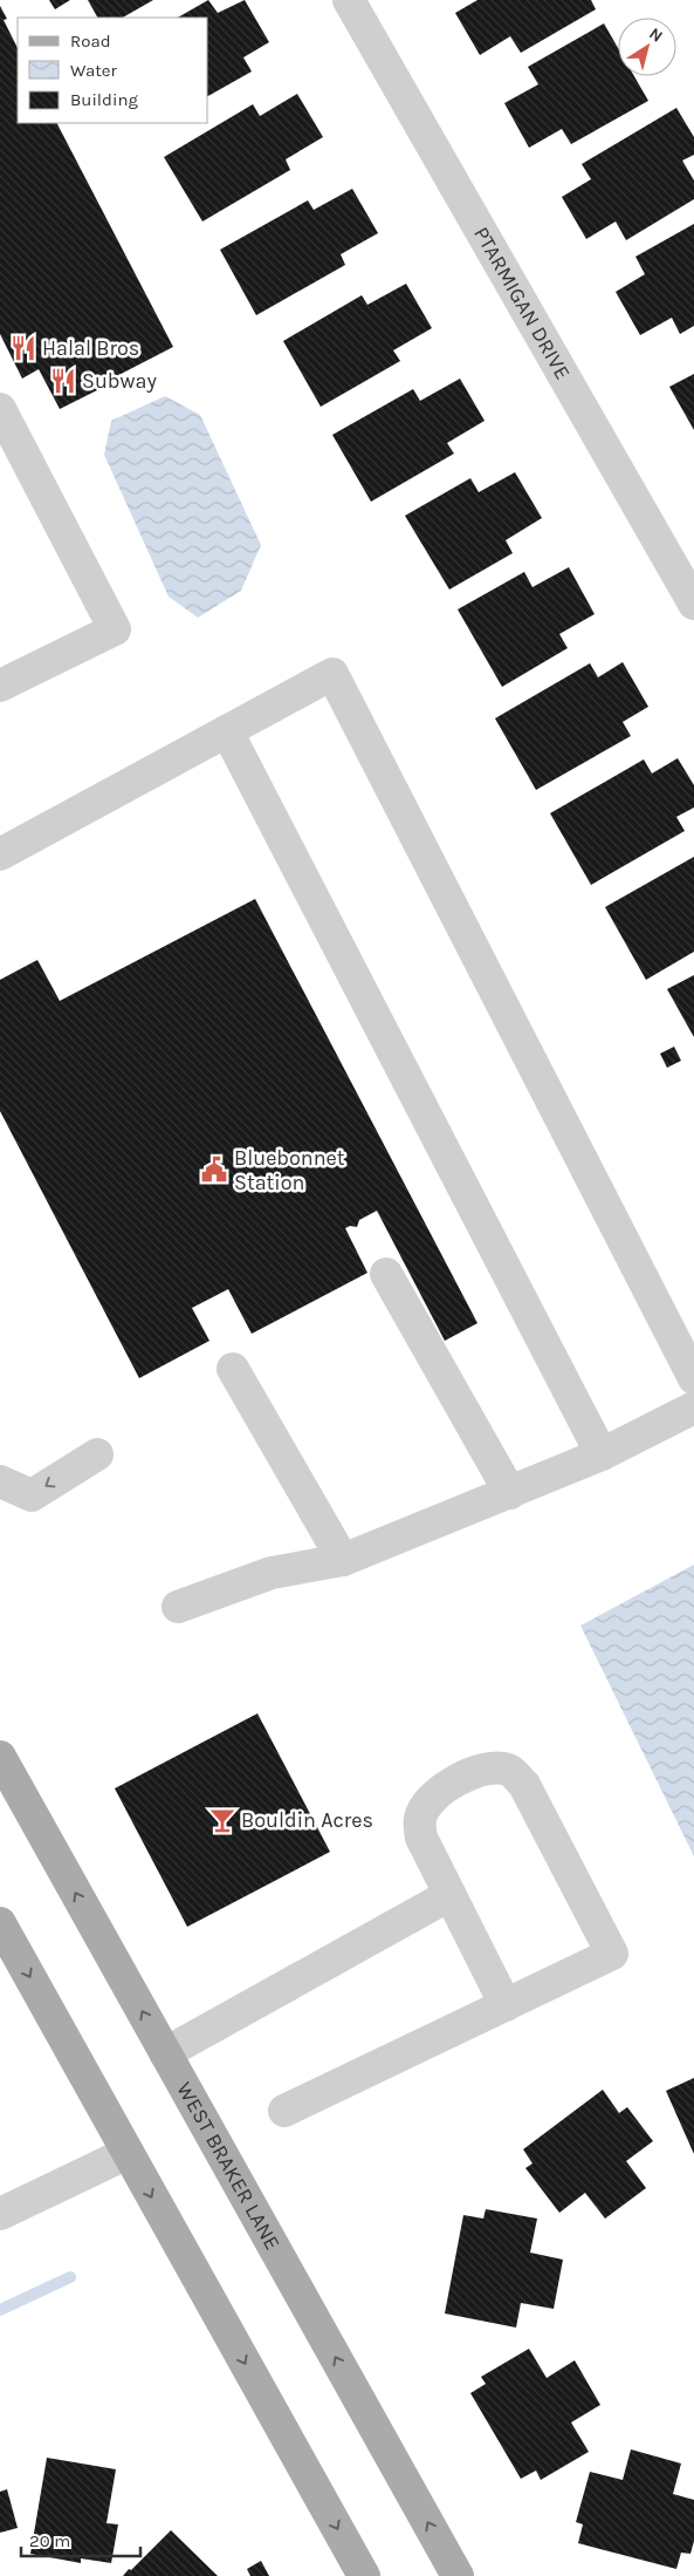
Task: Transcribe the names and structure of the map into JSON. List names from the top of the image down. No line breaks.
{"streets":{"main road":["WEST BRAKER LANE"],"street":["PTARMIGAN DRIVE"]},"places":{"restaurant":["Halal Bros","Subway"],"public building":["Bluebonnet Station"],"bar":["Bouldin Acres"]},"legend":["Road","Water","Building"],"scale_bar":"20 m","north":"top right"}
